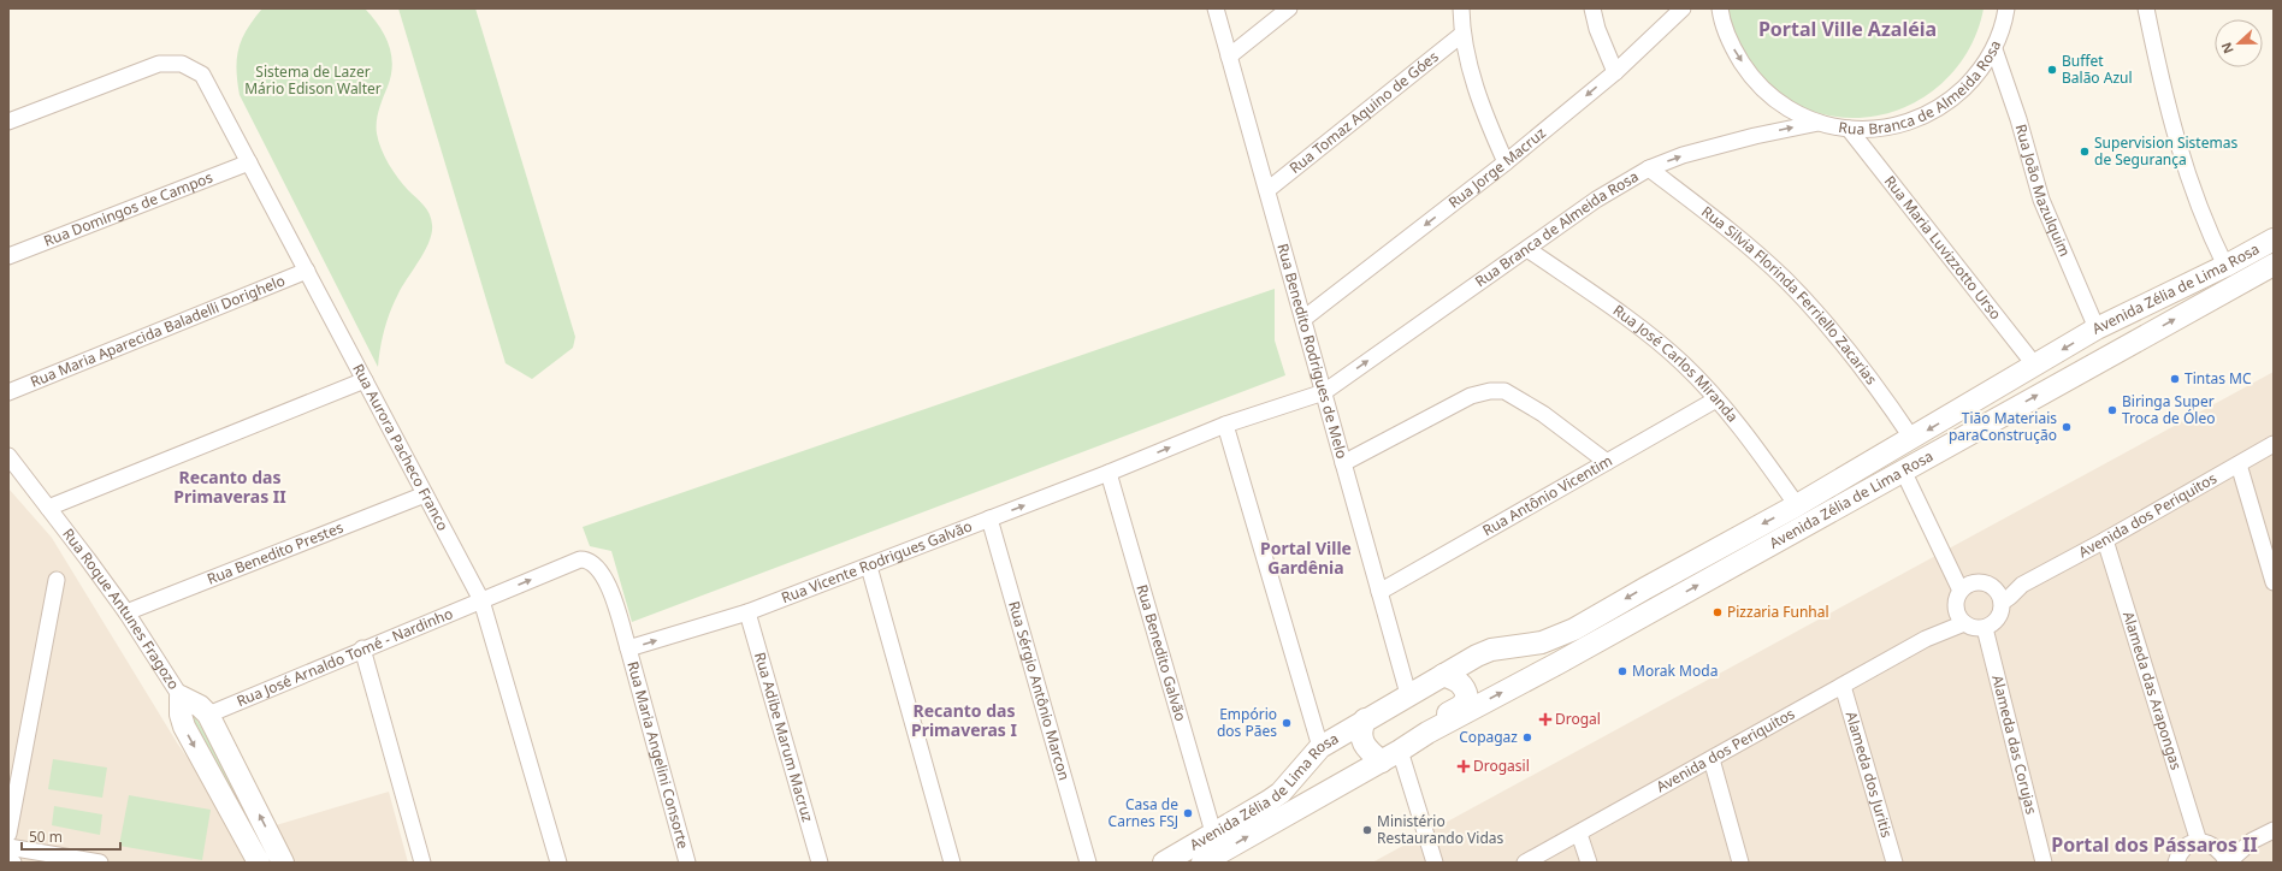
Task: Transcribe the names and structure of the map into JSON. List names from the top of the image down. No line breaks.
{"streets":{"main road":["Avenida Zélia de Lima Rosa","Rua Roque Antunes Fragozo"],"street":["Rua Branca de Almeida Rosa","Rua Tomaz Aquino de Góes","Rua Jorge Macruz","Rua João Mazulquim","Rua Domingos de Campos","Rua Maria Luvizzotto Urso","Rua Silvia Florinda Ferriello Zacarias","Rua Maria Aparecida Baladelli Dorighelo","Rua Benedito Rodrigues de Melo","Rua José Carlos Miranda","Rua Aurora Pacheco Franco","Rua Antônio Vicentim","Avenida dos Periquitos","Rua Benedito Prestes","Rua Vicente Rodrigues Galvão","Rua Benedito Galvão","Rua José Arnaldo Tomé - Nardinho","Rua Sérgio Antônio Marcon","Alameda das Arapongas","Rua Adibe Marum Macruz","Alameda das Corujas","Rua Maria Angelini Consorte","Alameda dos Juritis"]},"crossings":[["Rua Branca de Almeida Rosa","Rua João Mazulquim"],["Rua Branca de Almeida Rosa","Rua Maria Luvizzotto Urso"],["Rua Branca de Almeida Rosa","Rua Silvia Florinda Ferriello Zacarias"],["Rua Branca de Almeida Rosa","Rua Benedito Rodrigues de Melo"],["Rua Branca de Almeida Rosa","Rua José Carlos Miranda"],["Rua Branca de Almeida Rosa","Rua Vicente Rodrigues Galvão"],["Rua Tomaz Aquino de Góes","Rua Benedito Rodrigues de Melo"],["Rua Jorge Macruz","Rua Benedito Rodrigues de Melo"],["Rua João Mazulquim","Avenida Zélia de Lima Rosa"],["Rua Domingos de Campos","Rua Aurora Pacheco Franco"],["Rua Maria Luvizzotto Urso","Avenida Zélia de Lima Rosa"],["Avenida Zélia de Lima Rosa","Rua Silvia Florinda Ferriello Zacarias"],["Avenida Zélia de Lima Rosa","Rua Benedito Rodrigues de Melo"],["Avenida Zélia de Lima Rosa","Rua José Carlos Miranda"],["Avenida Zélia de Lima Rosa","Rua Benedito Galvão"],["Rua Maria Aparecida Baladelli Dorighelo","Rua Aurora Pacheco Franco"],["Rua Benedito Rodrigues de Melo","Rua Antônio Vicentim"],["Rua Benedito Rodrigues de Melo","Rua Vicente Rodrigues Galvão"],["Rua José Carlos Miranda","Rua Antônio Vicentim"],["Rua Aurora Pacheco Franco","Rua Benedito Prestes"],["Rua Aurora Pacheco Franco","Rua José Arnaldo Tomé - Nardinho"],["Avenida dos Periquitos","Alameda das Arapongas"],["Avenida dos Periquitos","Alameda das Corujas"],["Avenida dos Periquitos","Alameda dos Juritis"],["Rua Benedito Prestes","Rua Roque Antunes Fragozo"],["Rua Vicente Rodrigues Galvão","Rua Benedito Galvão"],["Rua Vicente Rodrigues Galvão","Rua Sérgio Antônio Marcon"],["Rua Vicente Rodrigues Galvão","Rua Adibe Marum Macruz"],["Rua Vicente Rodrigues Galvão","Rua Maria Angelini Consorte"],["Rua Roque Antunes Fragozo","Rua José Arnaldo Tomé - Nardinho"]],"one_way":["Rua Branca de Almeida Rosa","Rua Jorge Macruz","Rua Vicente Rodrigues Galvão"],"districts":["Portal Ville Azaléia","Recanto das Primaveras II","Portal Ville Gardênia","Recanto das Primaveras I","Portal dos Pássaros II"],"parks":["Sistema de Lazer Mário Edison Walter"],"places":{"other":["Buffet Balão Azul","Supervision Sistemas de Segurança","Tintas MC","Biringa Super Troca de Óleo","Tião Materiais paraConstrução","Pizzaria Funhal","Morak Moda","Empório dos Pães","Copagaz","Casa de Carnes FSJ","Ministério Restaurando Vidas"],"health":["Drogal","Drogasil"]},"scale_bar":"50 m","north":"left"}
